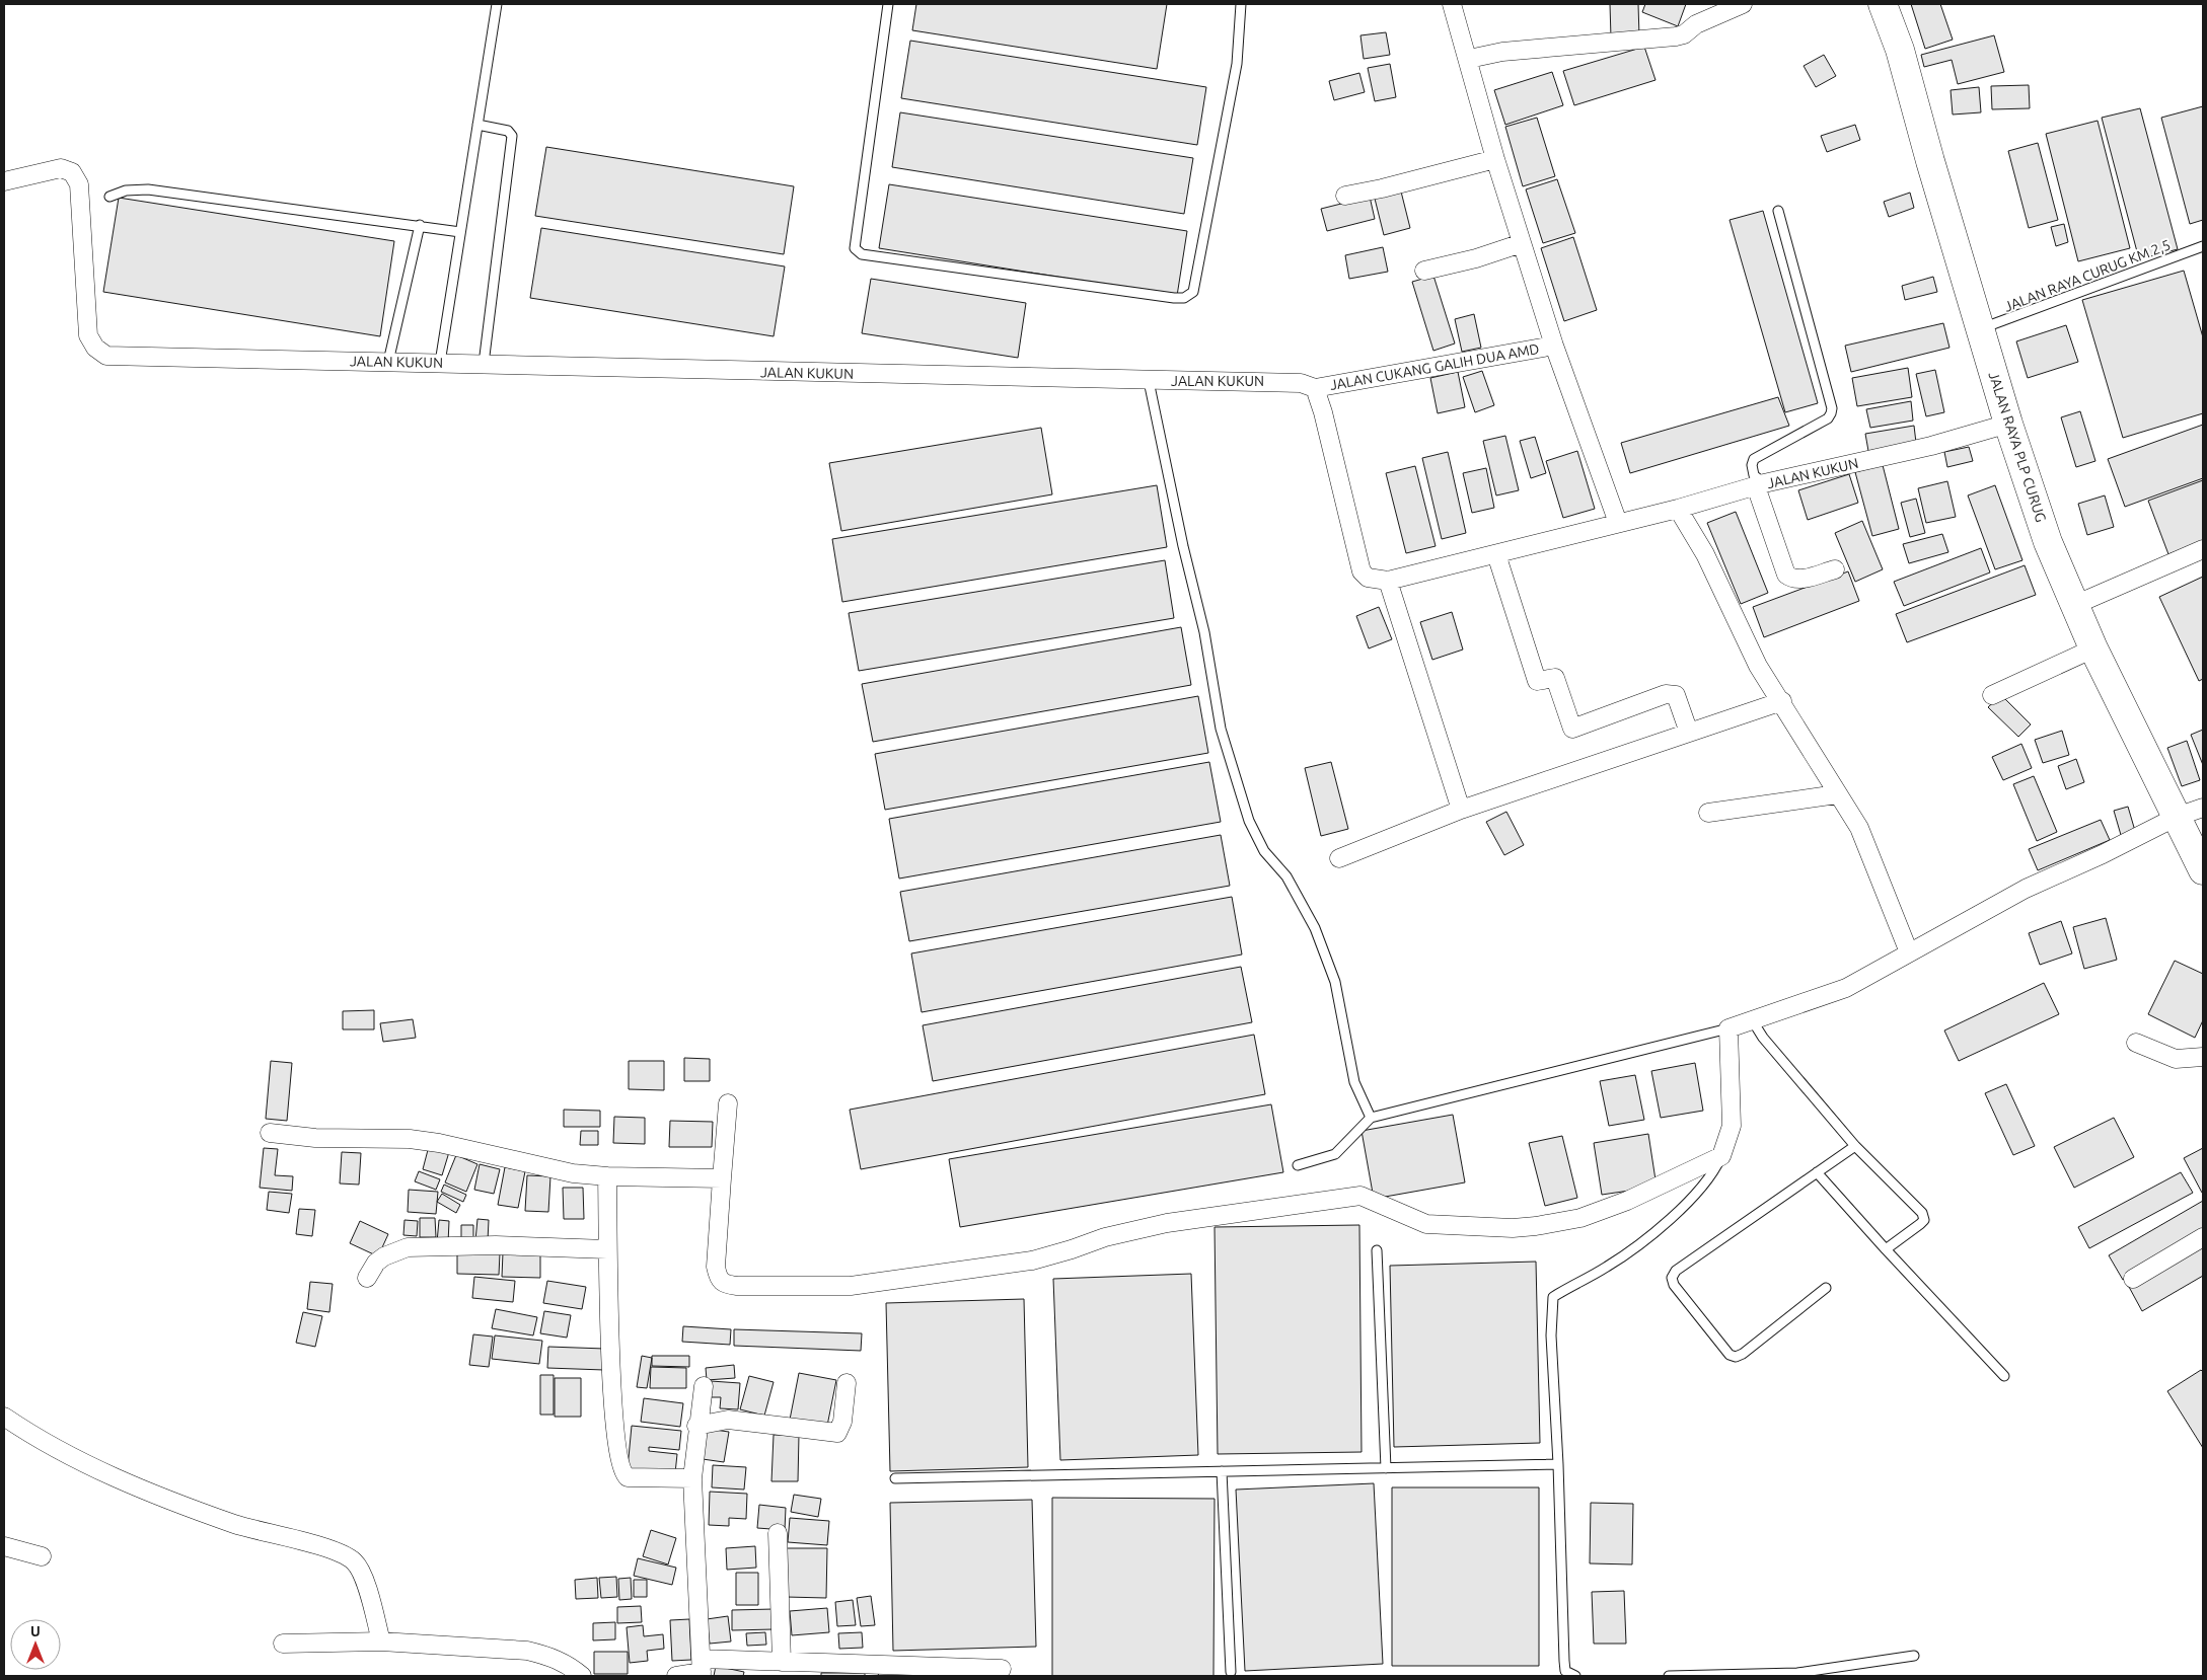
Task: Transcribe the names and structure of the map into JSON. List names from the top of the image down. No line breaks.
{"streets":{"main road":["JALAN RAYA PLP CURUG"],"street":["JALAN KUKUN","JALAN CUKANG GALIH DUA AMD"],"lane":["JALAN RAYA CURUG KM 2,5"]},"crossings":[["JALAN RAYA CURUG KM 2,5","JALAN RAYA PLP CURUG"],["JALAN KUKUN","JALAN CUKANG GALIH DUA AMD"],["JALAN KUKUN","JALAN RAYA PLP CURUG"]],"north":"top"}
